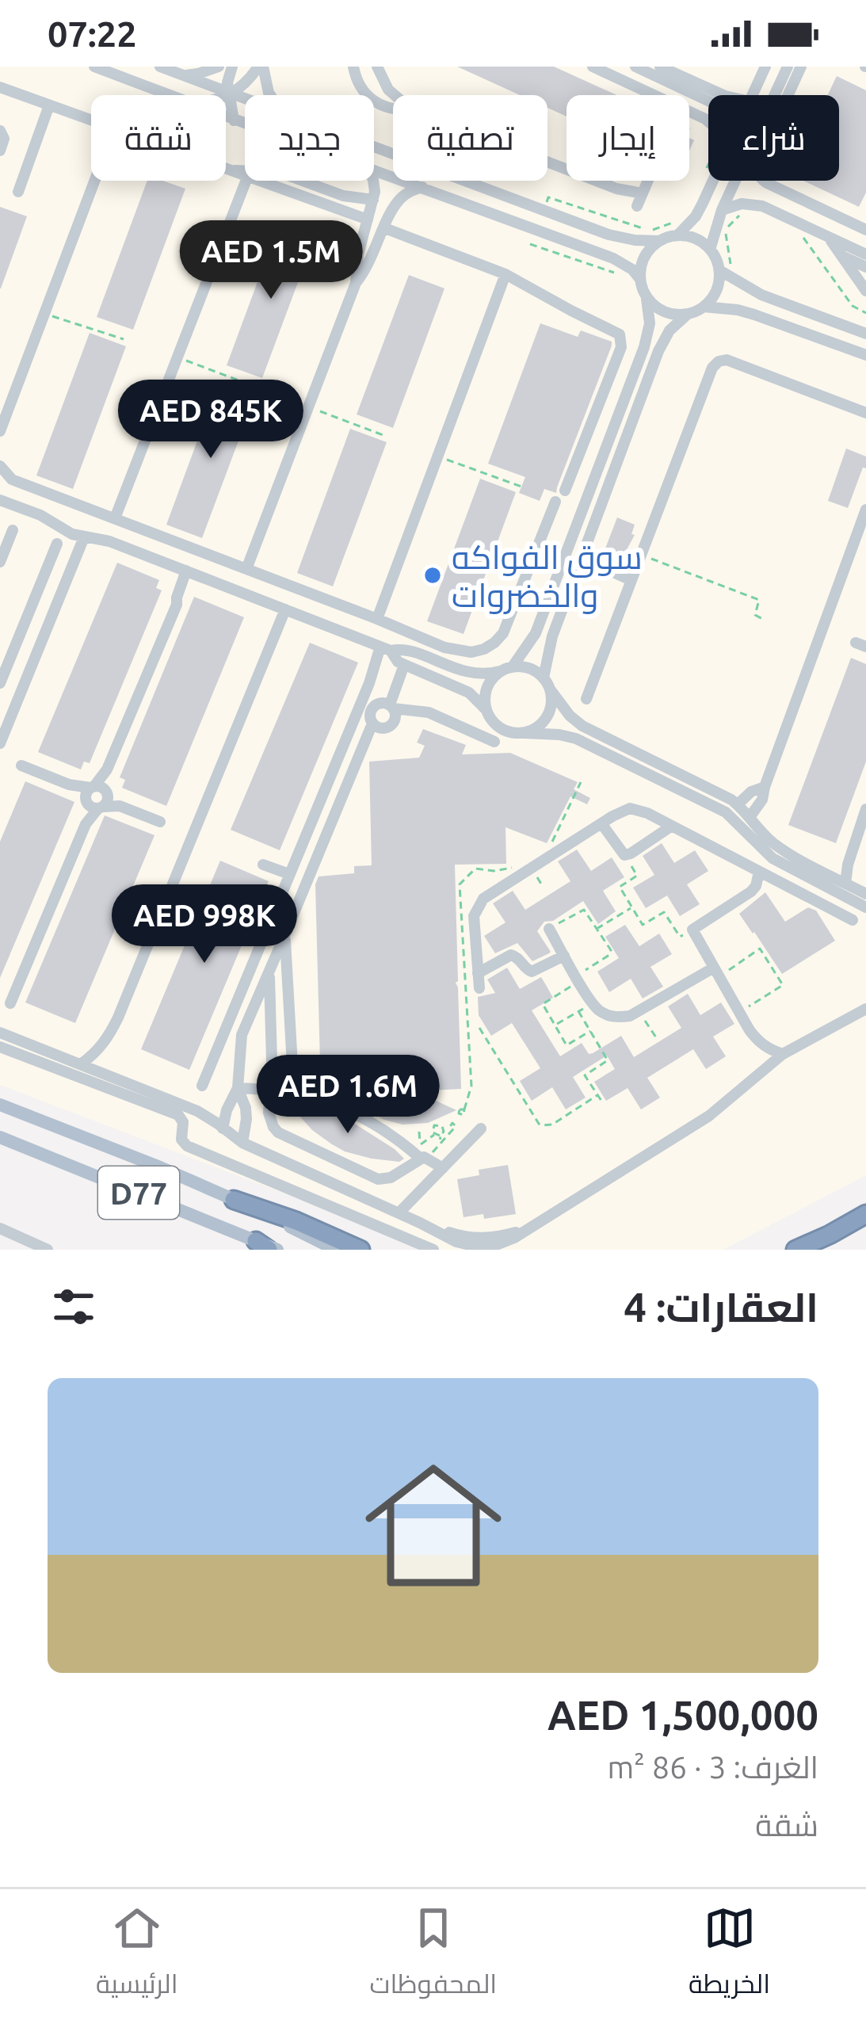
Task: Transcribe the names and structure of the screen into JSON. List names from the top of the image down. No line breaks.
{"streets":{"main road":["D77"]},"places":["سوق الفواكه والخضروات"],"page":{"status":"07:22","chip":["شراء","إيجار","تصفية","جديد","شقة"],"price":["AED 1.5M","AED 845K","AED 998K","AED 1.6M"],"heading":"العقارات: 4","list":[{"name":"AED 1,500,000","note":"الغرف: 3 · 86 m² · شقة"}],"tabs":["الخريطة","المحفوظات","الرئيسية"]}}
